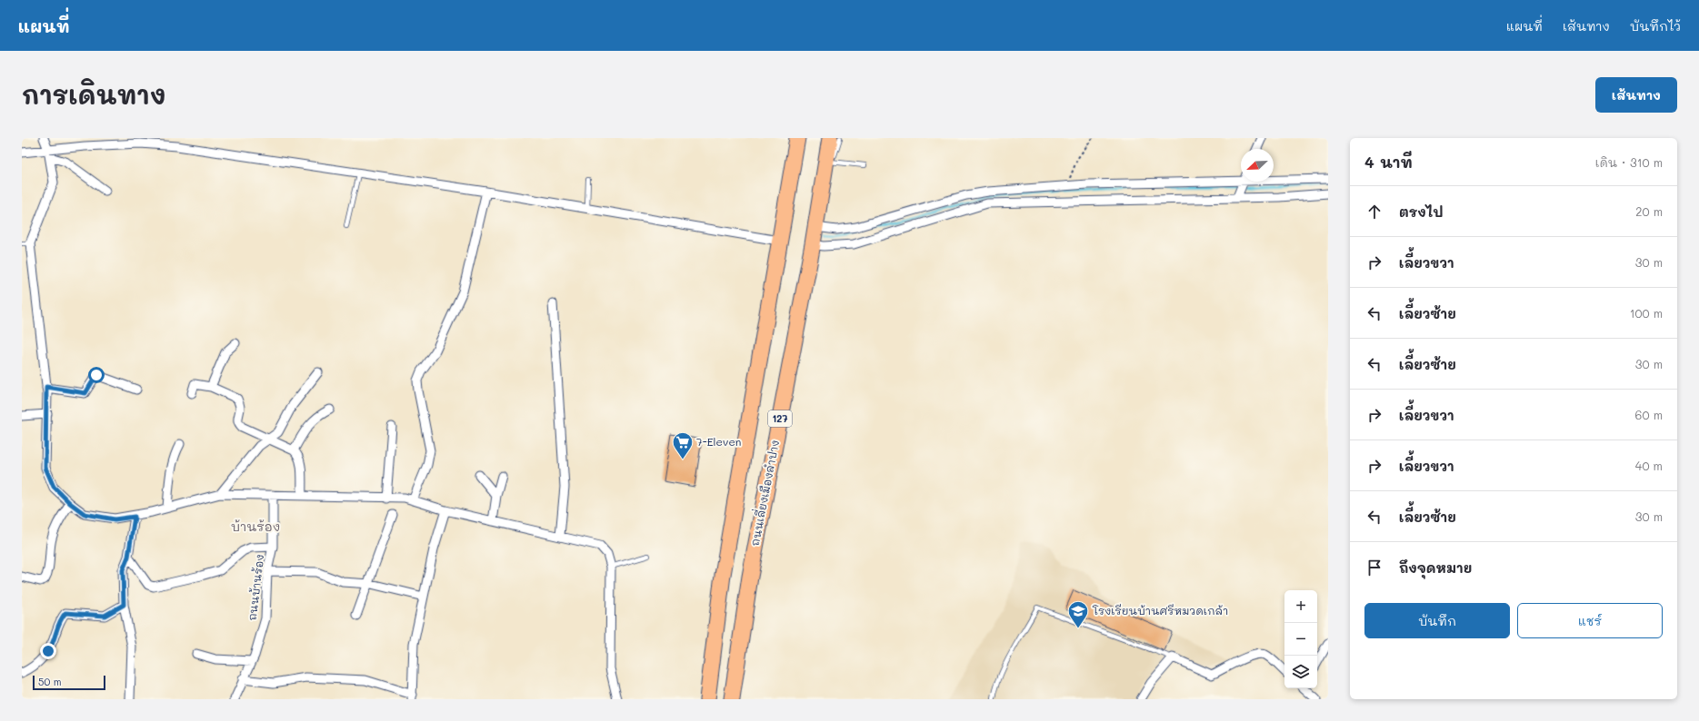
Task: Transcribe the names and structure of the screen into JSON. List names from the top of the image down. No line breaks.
{"streets":{"highway":["127","ถนนเลี่ยงเมืองลำปาง"],"street":["ถนนบ้านร้อง"]},"districts":["บ้านร้อง"],"places":{"supermarket":["7-Eleven"],"school or university":["โรงเรียนบ้านศรีหมวดเกล้า"]},"scale_bar":"50 m","north":"bottom left","page":{"header":"แผนที่","nav":["แผนที่","เส้นทาง","บันทึกไว้"],"buttons":["เส้นทาง",["บันทึก","แชร์"]],"title":"การเดินทาง","heading":["4 นาที","เดิน · 310 m"],"list":[["ตรงไป","20 m"],["เลี้ยวขวา","30 m"],["เลี้ยวซ้าย","100 m"],["เลี้ยวซ้าย","30 m"],["เลี้ยวขวา","60 m"],["เลี้ยวขวา","40 m"],["เลี้ยวซ้าย","30 m"],"ถึงจุดหมาย"],"map_buttons":["+","−"],"scale":"50 m"}}
